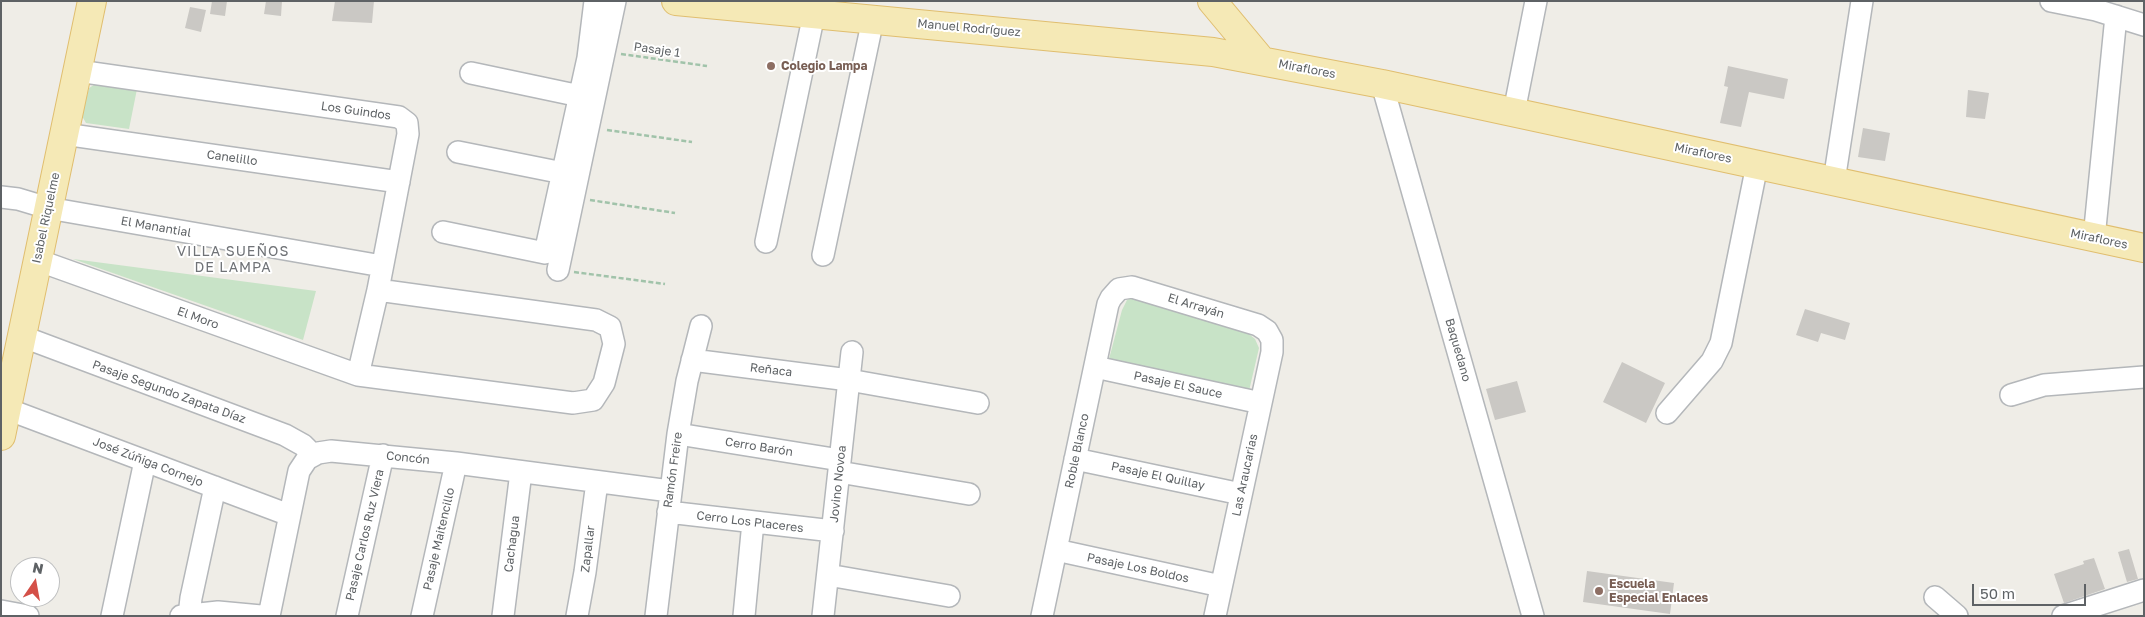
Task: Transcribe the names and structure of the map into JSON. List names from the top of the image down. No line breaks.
{"streets":{"main road":["Manuel Rodríguez","Miraflores","Isabel Riquelme"],"street":["Los Guindos","Canelillo","El Manantial","El Arrayán","El Moro","Baquedano","Reñaca","Pasaje El Sauce","Pasaje Segundo Zapata Díaz","Cerro Barón","Roble Blanco","Concón","José Zúñiga Cornejo","Ramón Freire","Las Araucarias","Pasaje El Quillay","Jovino Novoa","Cerro Los Placeres","Pasaje Carlos Ruz Viera","Pasaje Maitencillo","Cachagua","Zapallar","Pasaje Los Boldos"],"path":["Pasaje 1"]},"crossings":[["Manuel Rodríguez","Miraflores"],["Miraflores","Baquedano"],["Los Guindos","Canelillo"],["Los Guindos","Isabel Riquelme"],["Los Guindos","El Manantial"],["Los Guindos","El Moro"],["Canelillo","Isabel Riquelme"],["Isabel Riquelme","El Manantial"],["Isabel Riquelme","El Moro"],["Isabel Riquelme","Pasaje Segundo Zapata Díaz"],["Isabel Riquelme","José Zúñiga Cornejo"],["El Arrayán","Roble Blanco"],["El Arrayán","Las Araucarias"],["Reñaca","Ramón Freire"],["Reñaca","Jovino Novoa"],["Pasaje El Sauce","Roble Blanco"],["Pasaje El Sauce","Las Araucarias"],["Pasaje Segundo Zapata Díaz","Concón"],["Cerro Barón","Ramón Freire"],["Cerro Barón","Jovino Novoa"],["Roble Blanco","Pasaje El Quillay"],["Roble Blanco","Pasaje Los Boldos"],["Concón","Ramón Freire"],["Concón","Cerro Los Placeres"],["Concón","Pasaje Carlos Ruz Viera"],["Concón","Pasaje Maitencillo"],["Concón","Cachagua"],["Concón","Zapallar"],["Ramón Freire","Cerro Los Placeres"],["Las Araucarias","Pasaje El Quillay"],["Las Araucarias","Pasaje Los Boldos"],["Jovino Novoa","Cerro Los Placeres"]],"districts":["VILLA SUEÑOS DE LAMPA"],"places":["Colegio Lampa","Escuela Especial Enlaces"],"scale_bar":"50 m","north":"top"}
